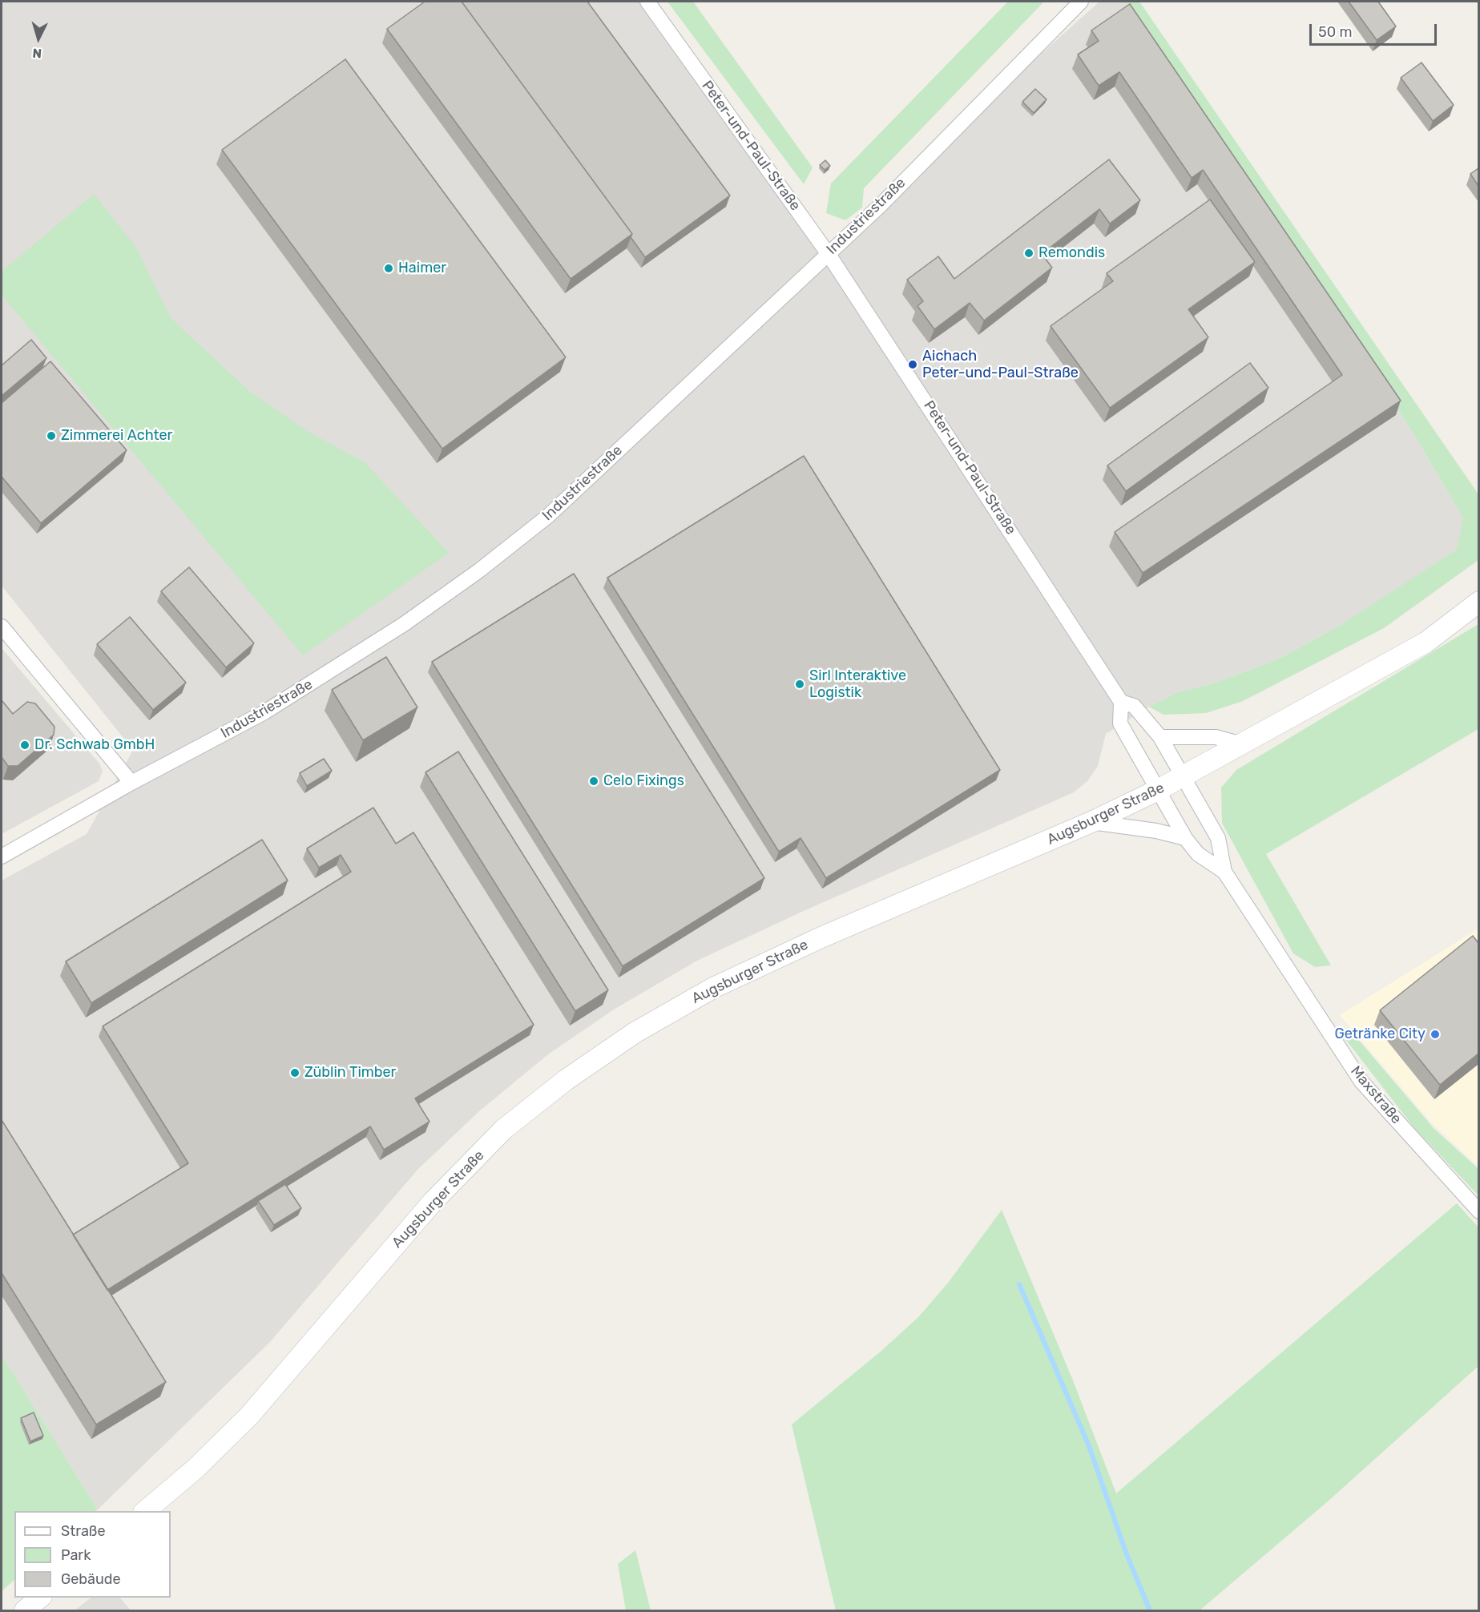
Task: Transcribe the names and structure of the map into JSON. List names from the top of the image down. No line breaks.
{"streets":{"main road":["Augsburger Straße"],"street":["Peter-und-Paul-Straße","Industriestraße","Maxstraße"]},"crossings":[["Peter-und-Paul-Straße","Industriestraße"],["Peter-und-Paul-Straße","Augsburger Straße"],["Peter-und-Paul-Straße","Maxstraße"],["Augsburger Straße","Maxstraße"]],"places":["Remondis","Haimer","Aichach Peter-und-Paul-Straße","Zimmerei Achter","Sirl Interaktive Logistik","Dr. Schwab GmbH","Celo Fixings","Getränke City","Züblin Timber"],"legend":["Straße","Park","Gebäude"],"scale_bar":"50 m","north":"bottom"}
